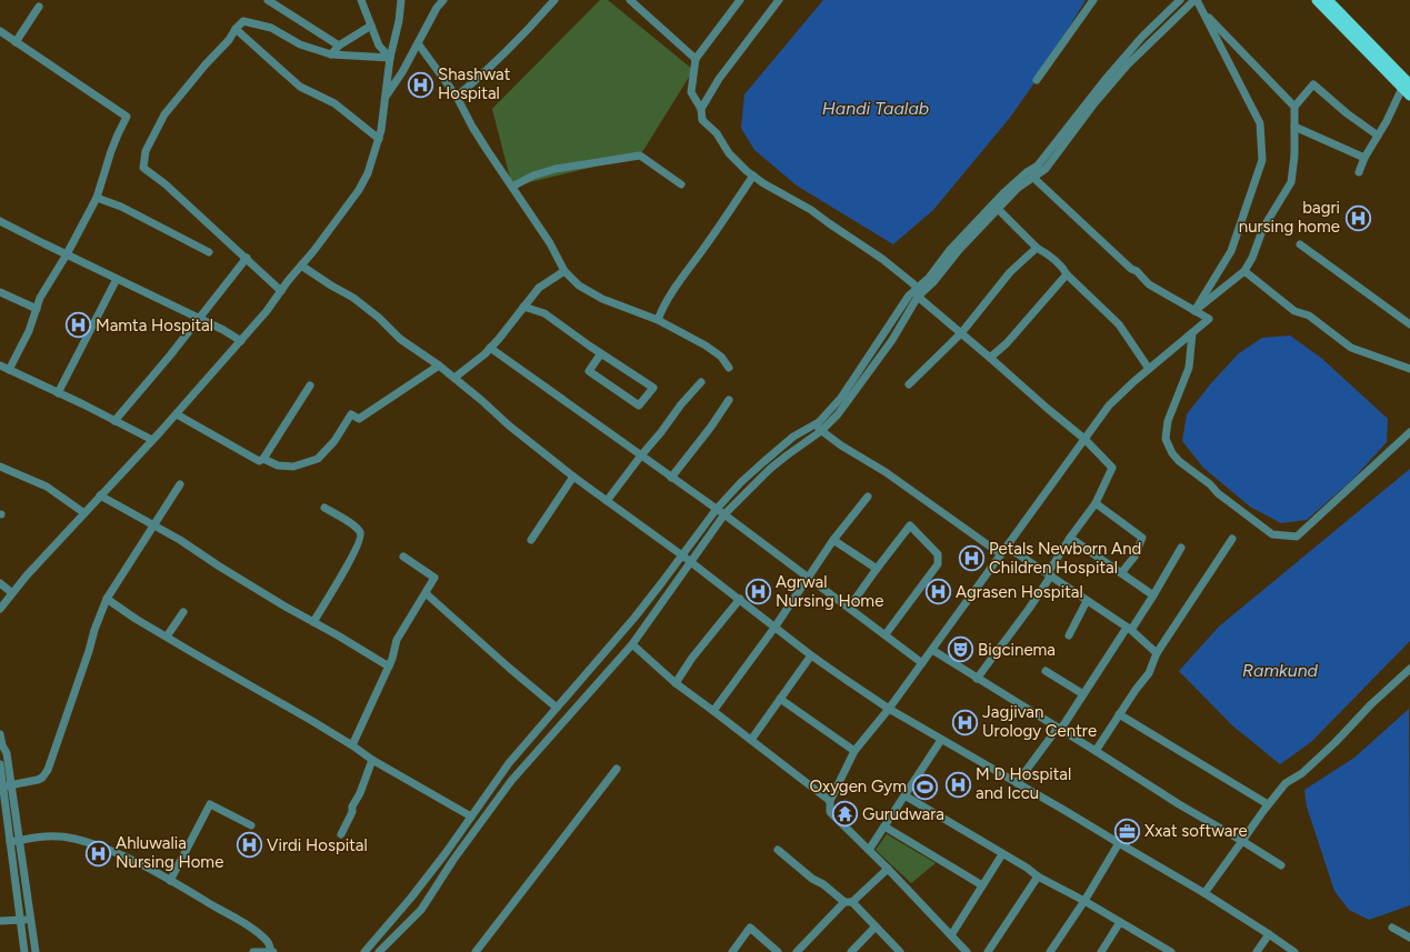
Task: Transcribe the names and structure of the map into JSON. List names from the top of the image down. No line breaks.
{"water":["Handi Taalab","Ramkund"],"places":{"hospital":["Shashwat Hospital","bagri nursing home","Mamta Hospital","Petals Newborn And Children Hospital","Agrwal Nursing Home","Agrasen Hospital","Jagjivan Urology Centre","M D Hospital and Iccu","Virdi Hospital","Ahluwalia Nursing Home"],"theatre":["Bigcinema"],"sports":["Oxygen Gym"],"temple":["Gurudwara"],"office":["Xxat software"]}}
